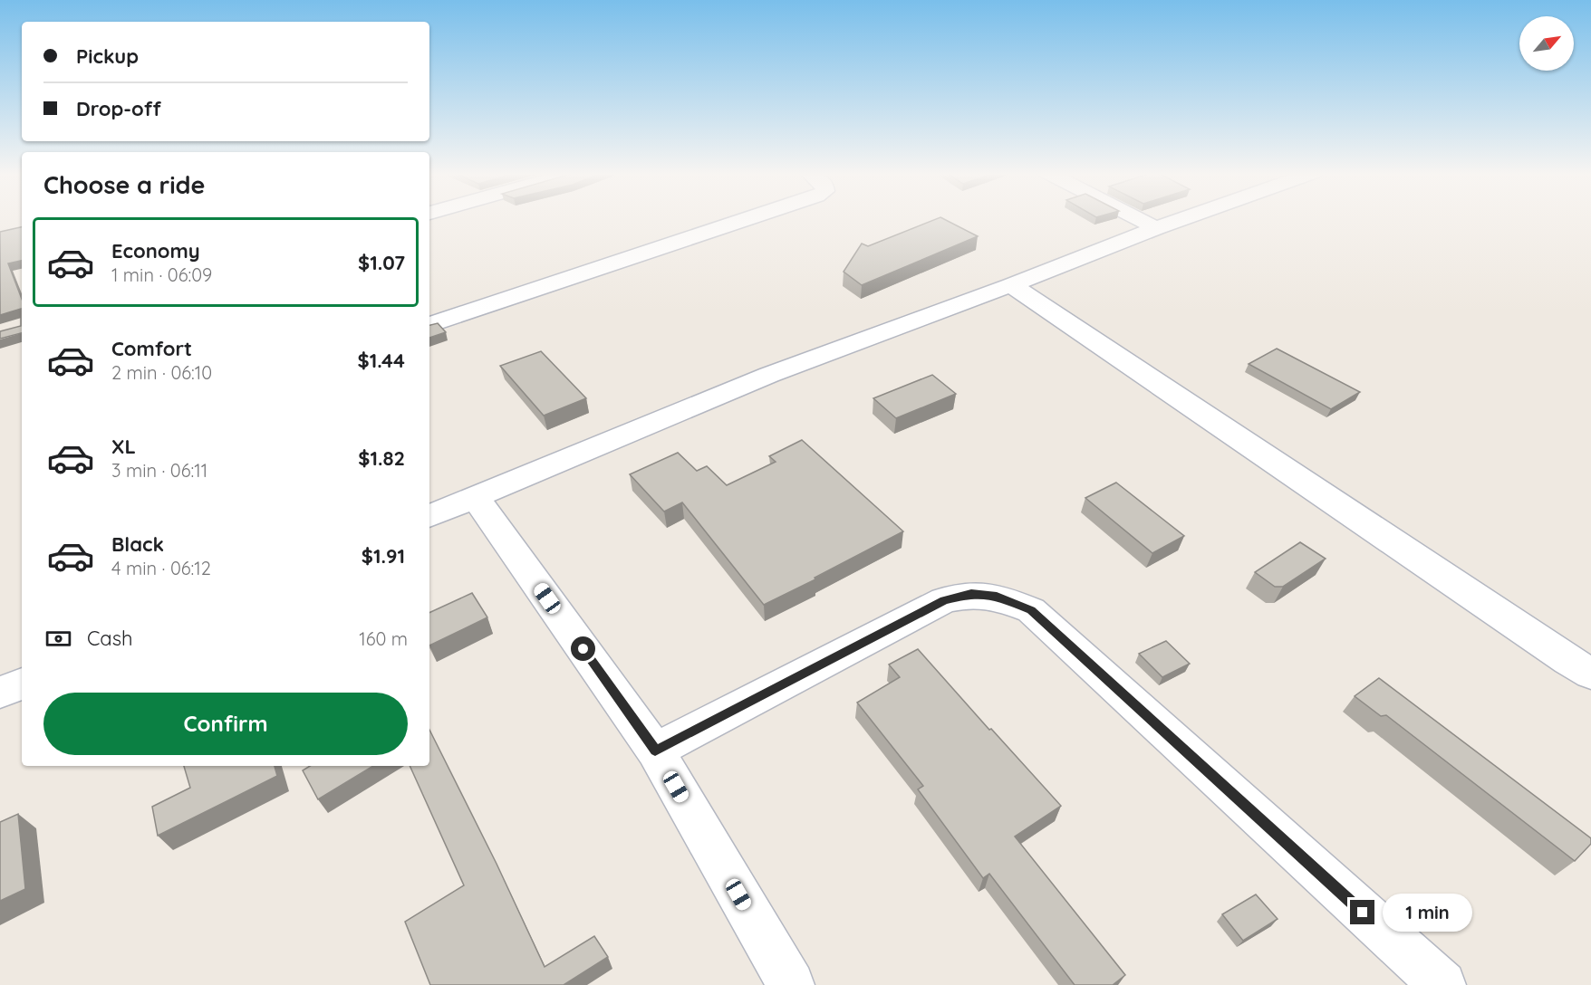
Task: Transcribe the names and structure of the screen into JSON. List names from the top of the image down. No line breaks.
{"north":"top right","page":{"banner":["Pickup","Drop-off"],"heading":"Choose a ride","list":[{"name":"Economy","note":"1 min · 06:09","value":"$1.07"},{"name":"Comfort","note":"2 min · 06:10","value":"$1.44"},{"name":"XL","note":"3 min · 06:11","value":"$1.82"},{"name":"Black","note":"4 min · 06:12","value":"$1.91"}],"pay":["Cash","160 m"],"buttons":"Confirm","bubble":"1 min"}}
